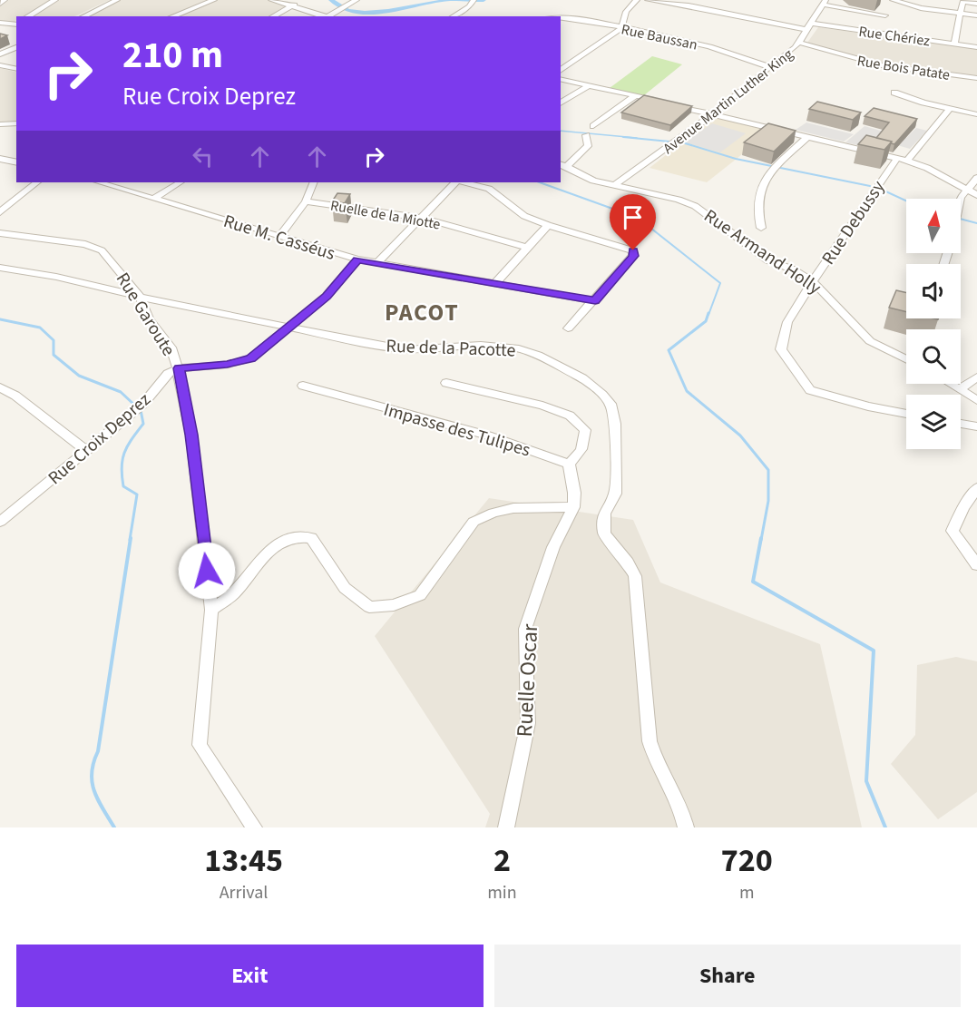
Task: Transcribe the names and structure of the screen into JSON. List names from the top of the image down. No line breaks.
{"streets":{"street":["Rue Chériez","Rue Baussan","Rue Bois Patate","Avenue Martin Luther King","Ruelle de la Miotte","Rue Debussy","Rue M. Casséus","Rue Armand Holly","Rue Garoute","Rue de la Pacotte","Impasse des Tulipes","Rue Croix Deprez","Ruelle Oscar"]},"crossings":[["Rue Chériez","Avenue Martin Luther King"],["Rue Baussan","Avenue Martin Luther King"],["Rue Bois Patate","Avenue Martin Luther King"],["Avenue Martin Luther King","Rue Armand Holly"],["Rue Debussy","Rue Armand Holly"],["Rue Garoute","Rue de la Pacotte"],["Rue Garoute","Rue Croix Deprez"]],"districts":["PACOT"],"north":"top","page":{"turn":["210 m","Rue Croix Deprez"],"eta":["13:45","Arrival","2","min","720","m"],"buttons":["Exit","Share"]}}
